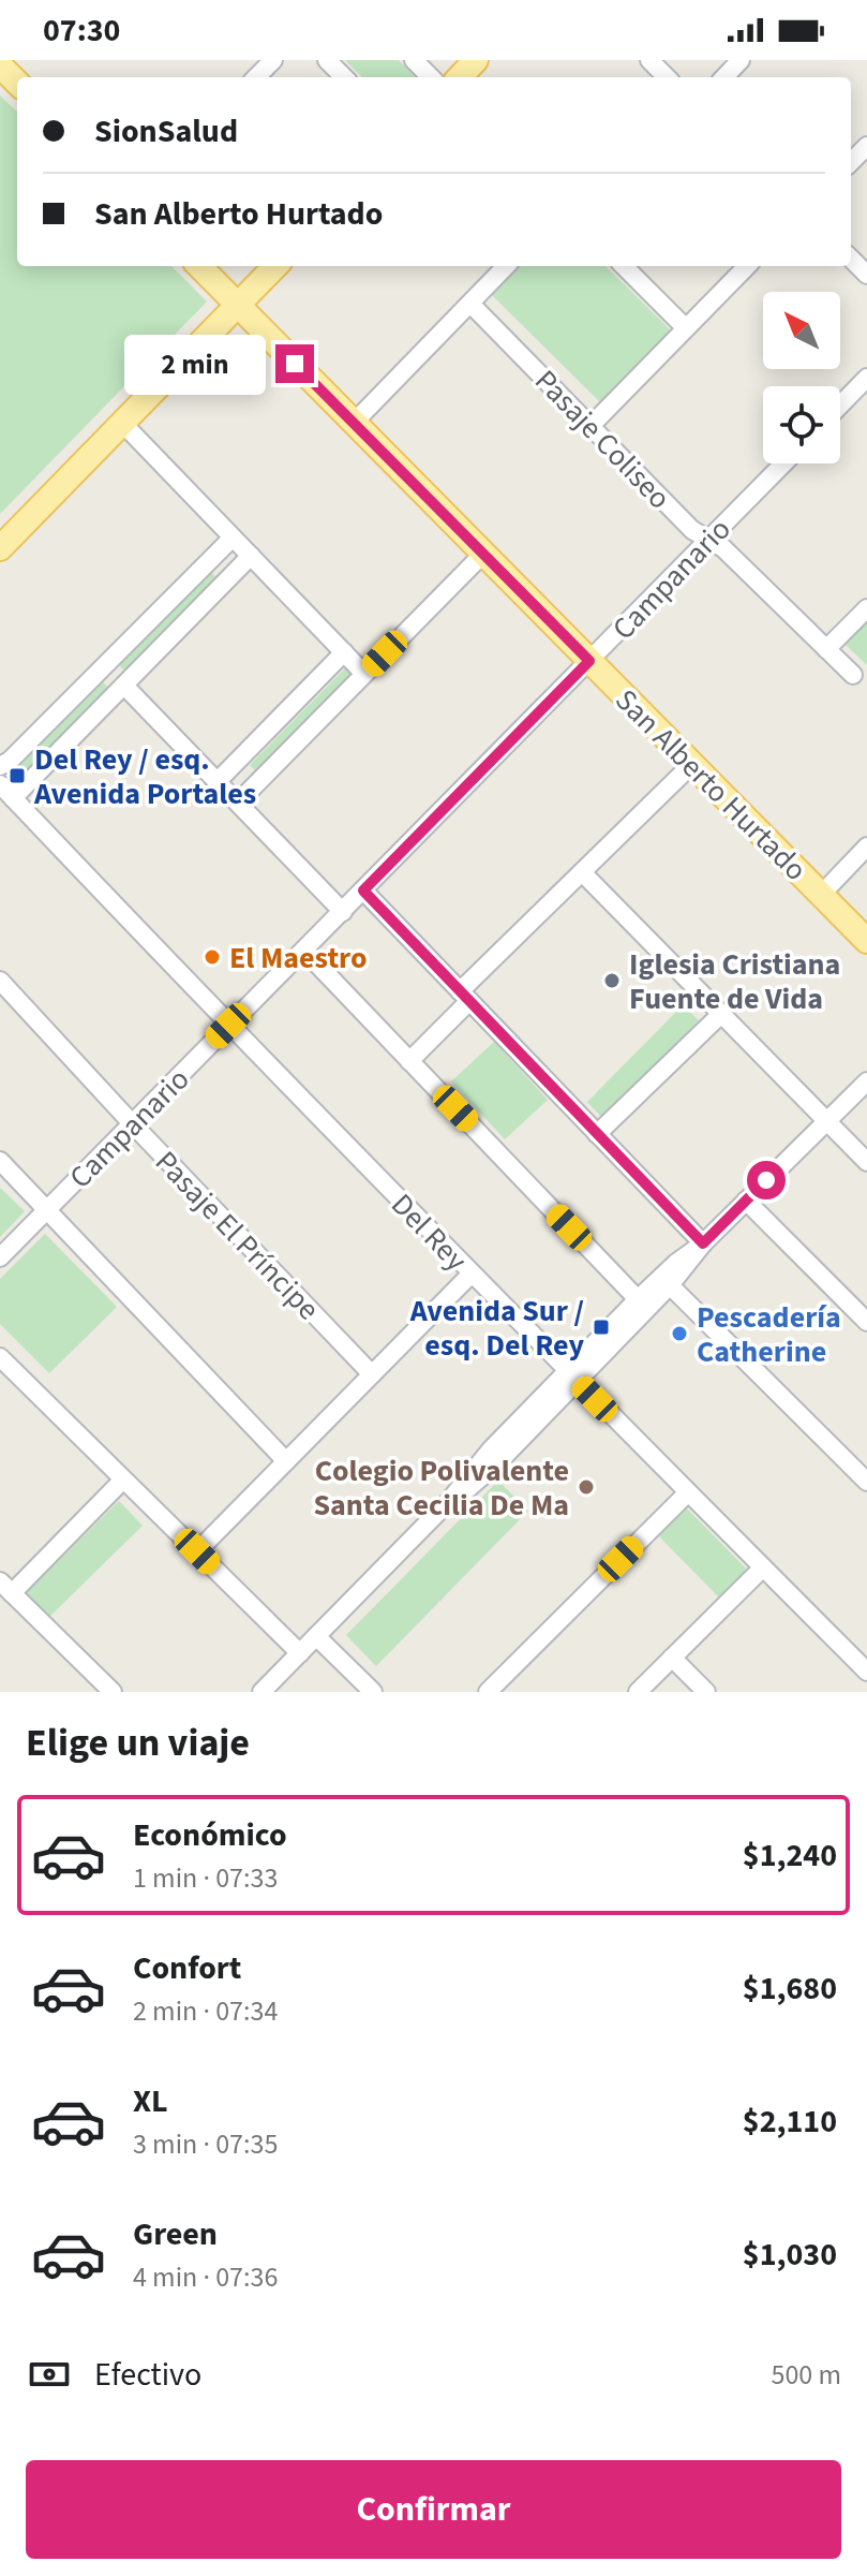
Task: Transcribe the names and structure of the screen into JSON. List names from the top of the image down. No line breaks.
{"streets":{"main road":["San Alberto Hurtado"],"street":["Pasaje Coliseo","Campanario","Del Rey","Pasaje El Príncipe"]},"crossings":[["Pasaje Coliseo","Campanario"],["Campanario","San Alberto Hurtado"],["Campanario","Del Rey"],["Campanario","Pasaje El Príncipe"]],"places":{"transit":["Del Rey / esq. Avenida Portales","Avenida Sur / esq. Del Rey"],"other":["El Maestro","Iglesia Cristiana Fuente de Vida","Pescadería Catherine","Colegio Polivalente Santa Cecilia De Ma"]},"north":"top left","page":{"status":"07:30","banner":["SionSalud","San Alberto Hurtado"],"bubble":"2 min","heading":"Elige un viaje","list":[{"name":"Económico","note":"1 min · 07:33","value":"$1,240"},{"name":"Confort","note":"2 min · 07:34","value":"$1,680"},{"name":"XL","note":"3 min · 07:35","value":"$2,110"},{"name":"Green","note":"4 min · 07:36","value":"$1,030"}],"pay":["Efectivo","500 m"],"buttons":"Confirmar"}}
